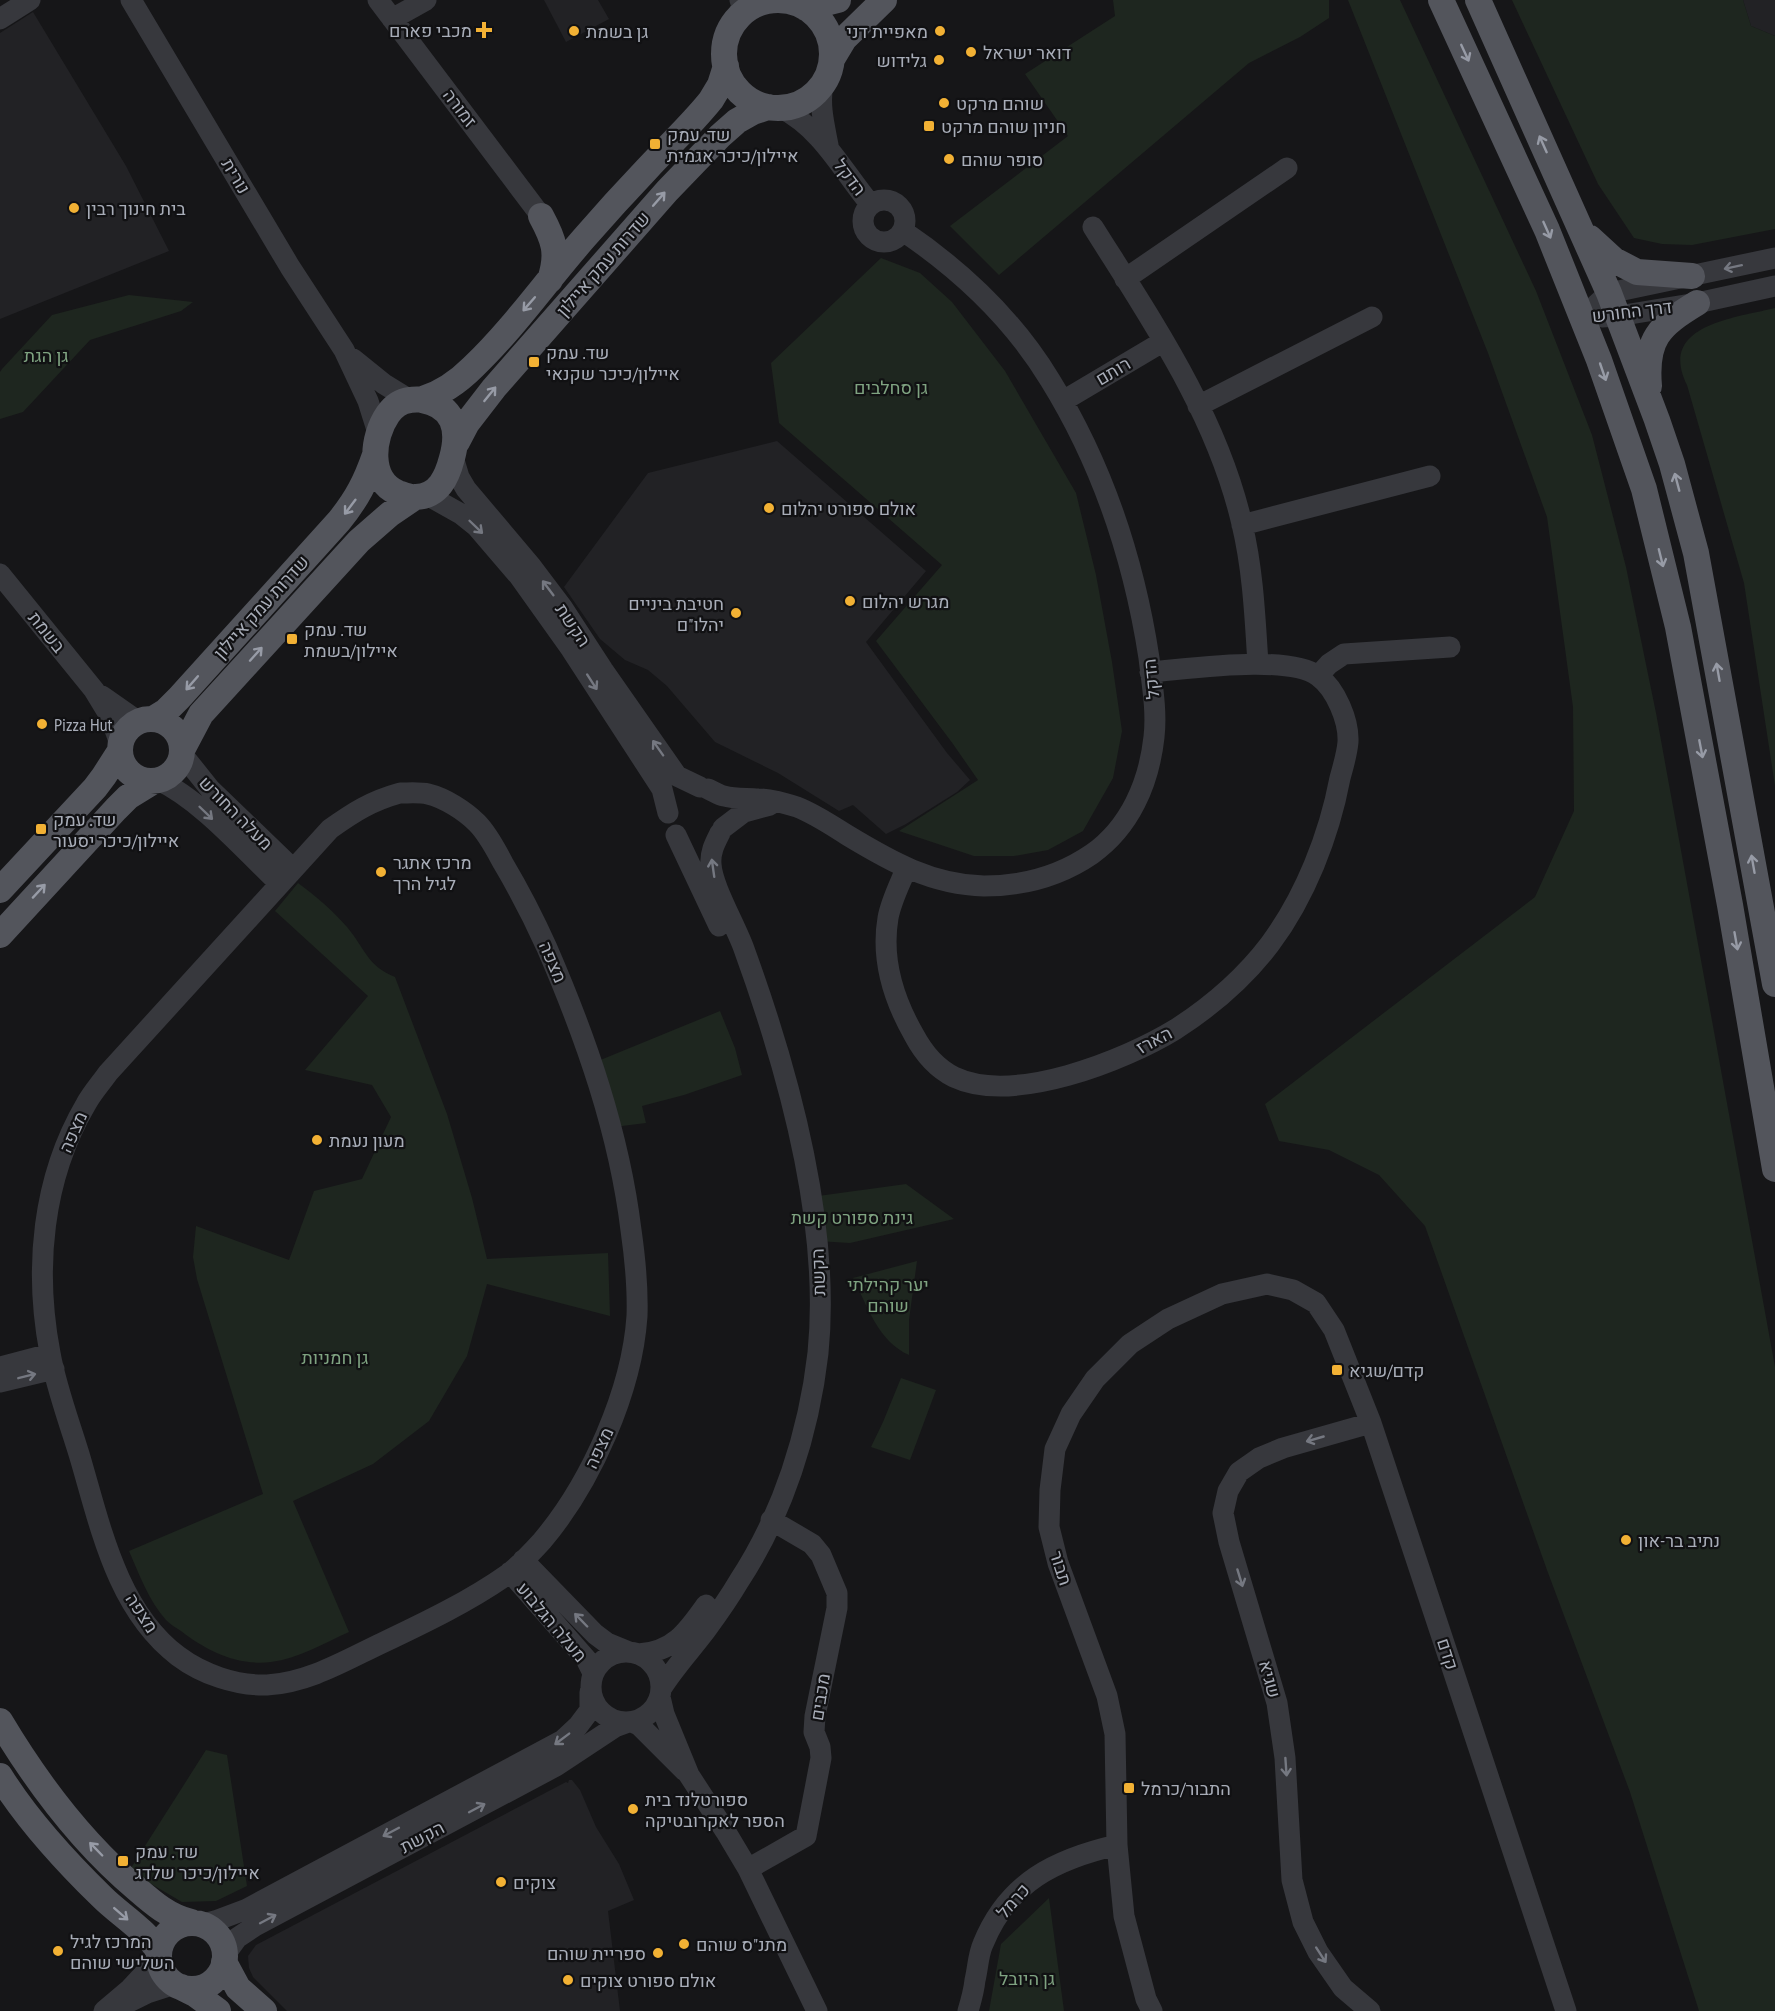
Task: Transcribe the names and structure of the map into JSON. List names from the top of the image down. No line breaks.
{"streets":{"main road":["שדרות עמק איילון"],"street":["זמורה","נורית","הדקל","דרך החורש","רותם","הקשת","בשמת","מעלה החורש","מצפה","הארז","תבור","מעלה הגלבוע","קדם","שגיא","מכבים","כרמל"]},"crossings":[["נורית","שדרות עמק איילון"],["נורית","הקשת"],["הדקל","שדרות עמק איילון"],["הדקל","רותם"],["הדקל","הקשת"],["הדקל","הארז"],["שדרות עמק איילון","הקשת"],["שדרות עמק איילון","בשמת"],["שדרות עמק איילון","מעלה החורש"],["הקשת","מעלה הגלבוע"],["הקשת","מכבים"],["בשמת","מעלה החורש"],["מעלה החורש","מצפה"],["מצפה","מעלה הגלבוע"],["תבור","קדם"],["תבור","כרמל"],["קדם","שגיא"]],"one_way":["שגיא"],"parks":["גן הגת","גן סחלבים","גינת ספורט קשת","יער קהילתי שוהם","גן חמניות","גן היובל"],"places":{"health":["מכבי פארם"],"other":["גן בשמת","מאפיית דני","דואר ישראל","גלידוש","שוהם מרקט","סופר שוהם","בית חינוך רבין","אולם ספורט יהלום","מגרש יהלום","חטיבת ביניים יהלו\"ם","Pizza Hut","מרכז אתגר לגיל הרך","מעון נעמת","נתיב בר-און","ספורטלנד בית הספר לאקרובטיקה","צוקים","מתנ\"ס שוהם","המרכז לגיל השלישי שוהם","ספריית שוהם","אולם ספורט צוקים"],"transit":["חניון שוהם מרקט","שד. עמק איילון/כיכר אגמית","שד. עמק איילון/כיכר שקנאי","שד. עמק איילון/בשמת","שד. עמק איילון/כיכר יסעור","קדם/שגיא","התבור/כרמל","שד. עמק איילון/כיכר שלדג"]}}
